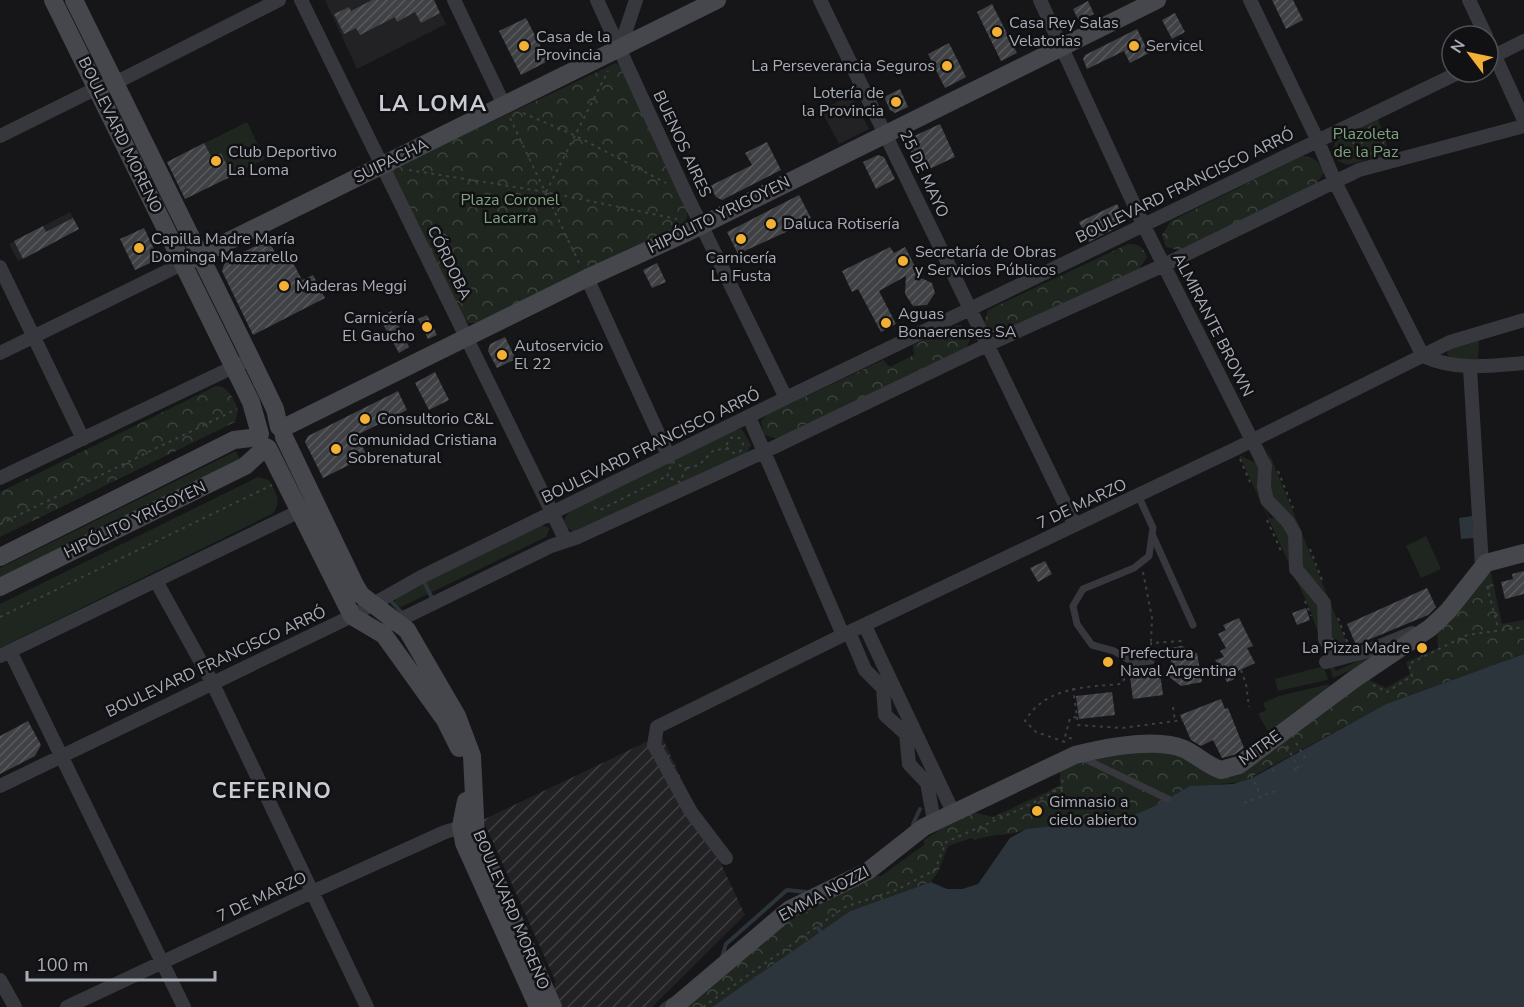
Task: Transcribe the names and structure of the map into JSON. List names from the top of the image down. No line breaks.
{"streets":{"main road":["BOULEVARD MORENO","SUIPACHA","HIPÓLITO YRIGOYEN","MITRE","EMMA NOZZI"],"street":["BUENOS AIRES","25 DE MAYO","BOULEVARD FRANCISCO ARRÓ","CÓRDOBA","ALMIRANTE BROWN","7 DE MARZO"]},"crossings":[["BOULEVARD MORENO","SUIPACHA"],["BOULEVARD MORENO","BOULEVARD FRANCISCO ARRÓ"],["BOULEVARD MORENO","HIPÓLITO YRIGOYEN"],["BOULEVARD MORENO","7 DE MARZO"],["BUENOS AIRES","SUIPACHA"],["BUENOS AIRES","BOULEVARD FRANCISCO ARRÓ"],["BUENOS AIRES","HIPÓLITO YRIGOYEN"],["SUIPACHA","CÓRDOBA"],["25 DE MAYO","BOULEVARD FRANCISCO ARRÓ"],["25 DE MAYO","HIPÓLITO YRIGOYEN"],["25 DE MAYO","7 DE MARZO"],["BOULEVARD FRANCISCO ARRÓ","CÓRDOBA"],["BOULEVARD FRANCISCO ARRÓ","ALMIRANTE BROWN"],["HIPÓLITO YRIGOYEN","CÓRDOBA"],["HIPÓLITO YRIGOYEN","ALMIRANTE BROWN"],["ALMIRANTE BROWN","7 DE MARZO"],["ALMIRANTE BROWN","MITRE"],["MITRE","EMMA NOZZI"]],"districts":["LA LOMA","CEFERINO"],"parks":["Plazoleta de la Paz","Plaza Coronel Lacarra"],"places":["Casa Rey Salas Velatorias","Casa de la Provincia","Servicel","La Perseverancia Seguros","Lotería de la Provincia","Club Deportivo La Loma","Daluca Rotisería","Carnicería La Fusta","Capilla Madre María Dominga Mazzarello","Secretaría de Obras y Servicios Públicos","Maderas Meggi","Aguas Bonaerenses SA","Carnicería El Gaucho","Autoservicio El 22","Consultorio C&L","Comunidad Cristiana Sobrenatural","La Pizza Madre","Prefectura Naval Argentina","Gimnasio a cielo abierto"],"scale_bar":"100 m","north":"top left"}
